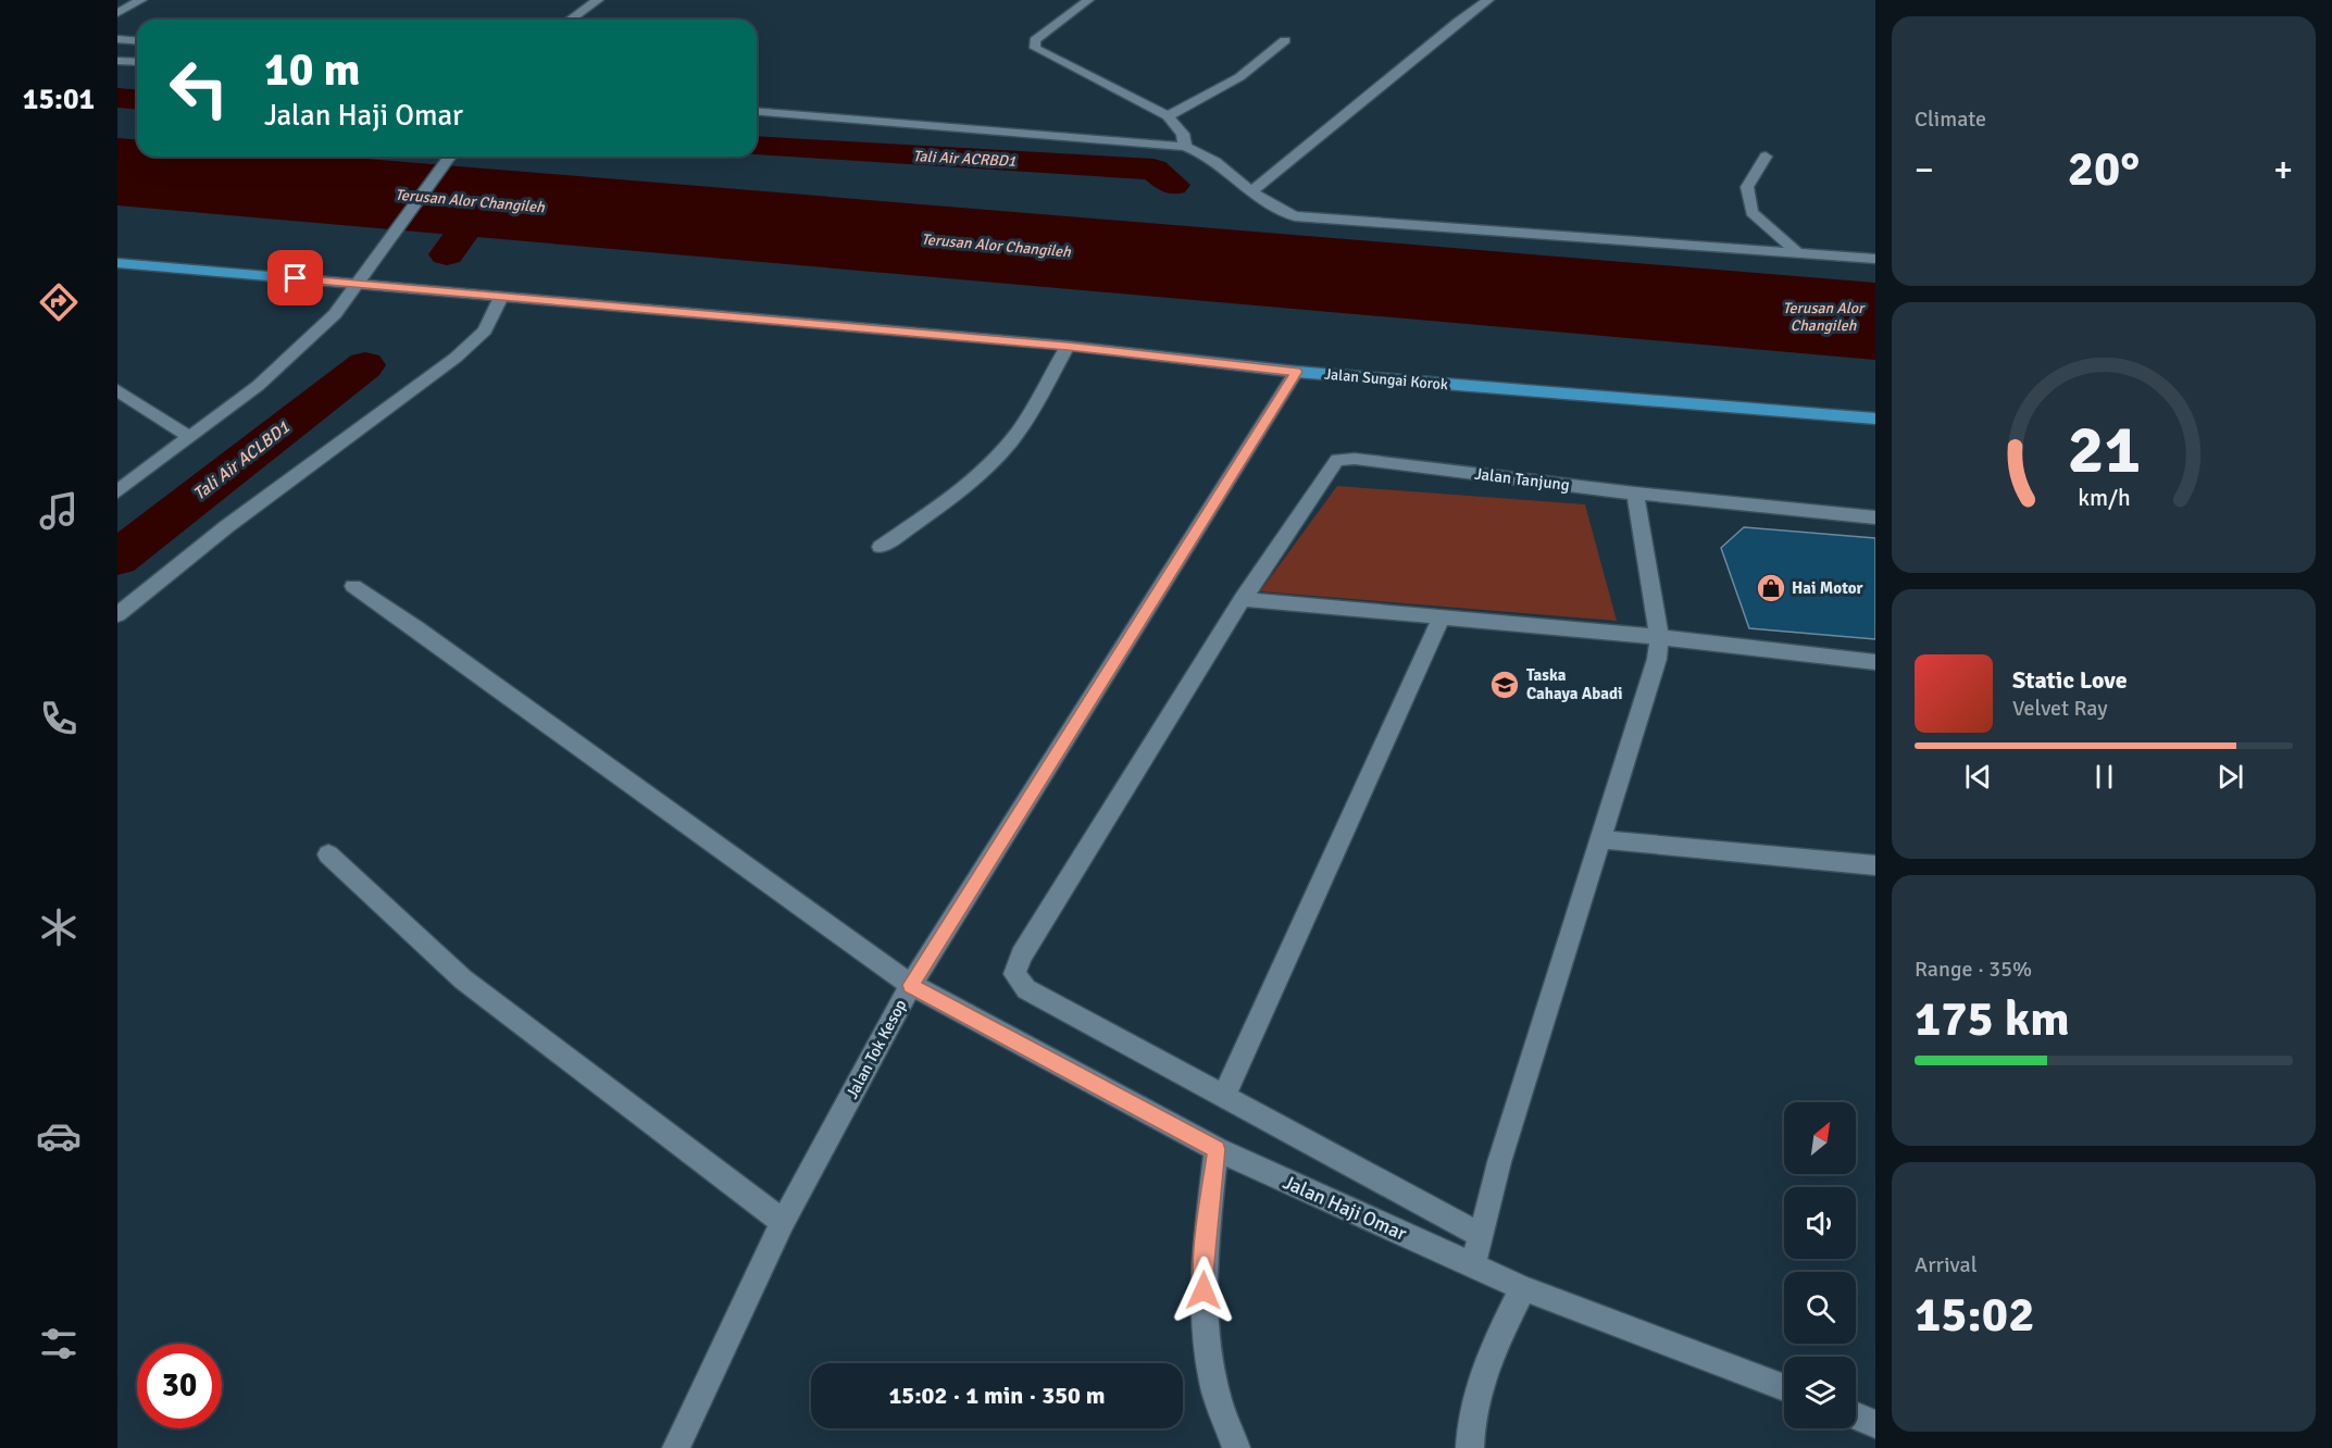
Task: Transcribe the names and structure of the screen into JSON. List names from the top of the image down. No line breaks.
{"streets":{"main road":["Jalan Sungai Korok"],"street":["Jalan Tanjung","Jalan Tok Kesop","Jalan Haji Omar"]},"crossings":[["Jalan Sungai Korok","Jalan Tok Kesop"],["Jalan Tok Kesop","Jalan Haji Omar"]],"water":["Tali Air ACRBD1","Terusan Alor Changileh","Tali Air ACLBD1"],"places":{"shop":["Hai Motor"],"school or university":["Taska Cahaya Abadi"]},"north":"top right","page":{"tabs":"15:01","tile":["Climate",["Range · 35%","175 km"],["Arrival","15:02"]],"turn":["10 m","Jalan Haji Omar"],"heat":["−","20°","+"],"song":["Static Love","Velvet Ray"],"limit":"30","trip":"15:02 · 1 min · 350 m","gauge":["21","km/h"]}}
